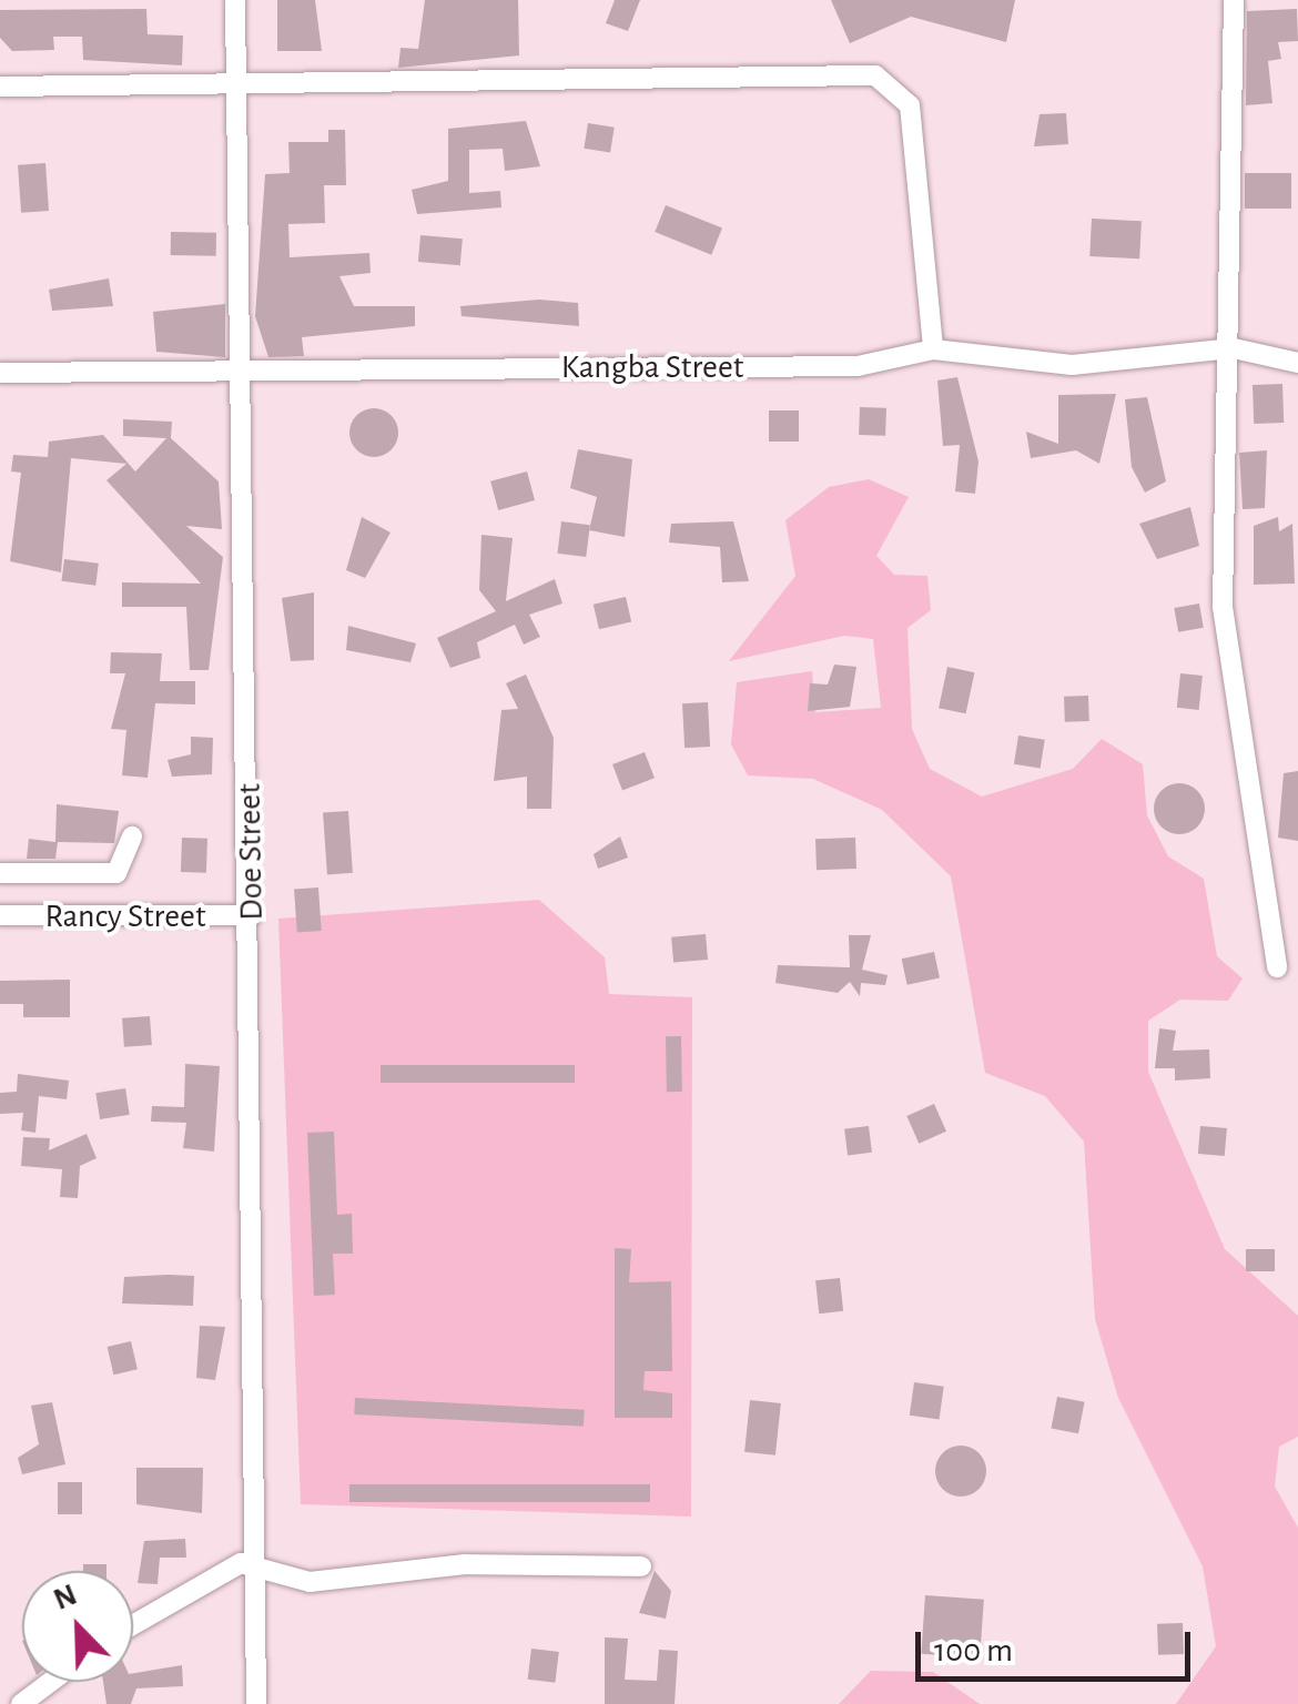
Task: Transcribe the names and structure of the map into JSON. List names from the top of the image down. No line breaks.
{"streets":{"street":["Kangba Street","Doe Street","Rancy Street"]},"crossings":[["Kangba Street","Doe Street"],["Doe Street","Rancy Street"]],"scale_bar":"100 m","north":"top left"}
